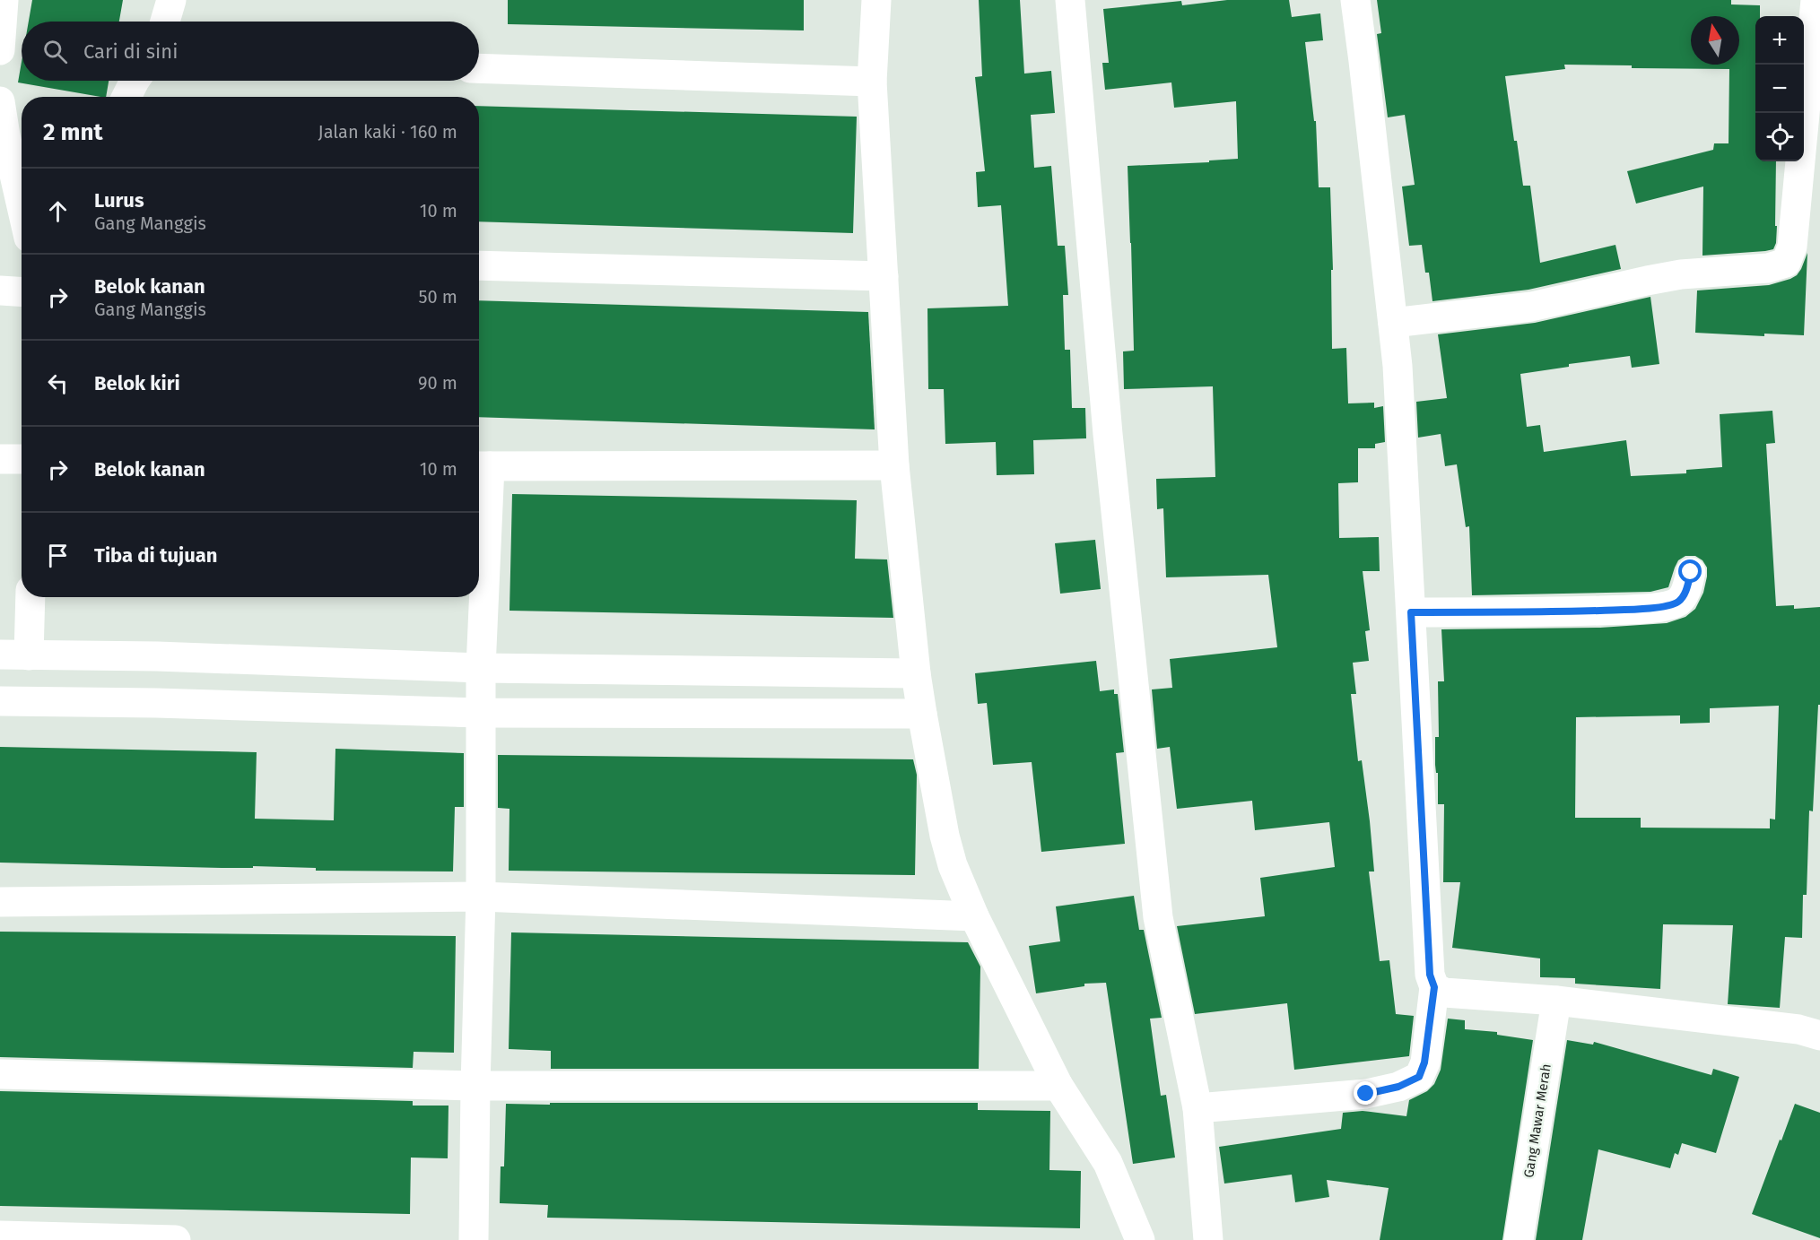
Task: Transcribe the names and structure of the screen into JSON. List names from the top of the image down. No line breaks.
{"streets":{"street":["Gang Mawar Merah"]},"north":"top","page":{"map_buttons":["+","−"],"search":"Cari di sini","heading":["2 mnt","Jalan kaki · 160 m"],"list":[["Lurus","Gang Manggis","10 m"],["Belok kanan","Gang Manggis","50 m"],["Belok kiri","90 m"],["Belok kanan","10 m"],"Tiba di tujuan"]}}
